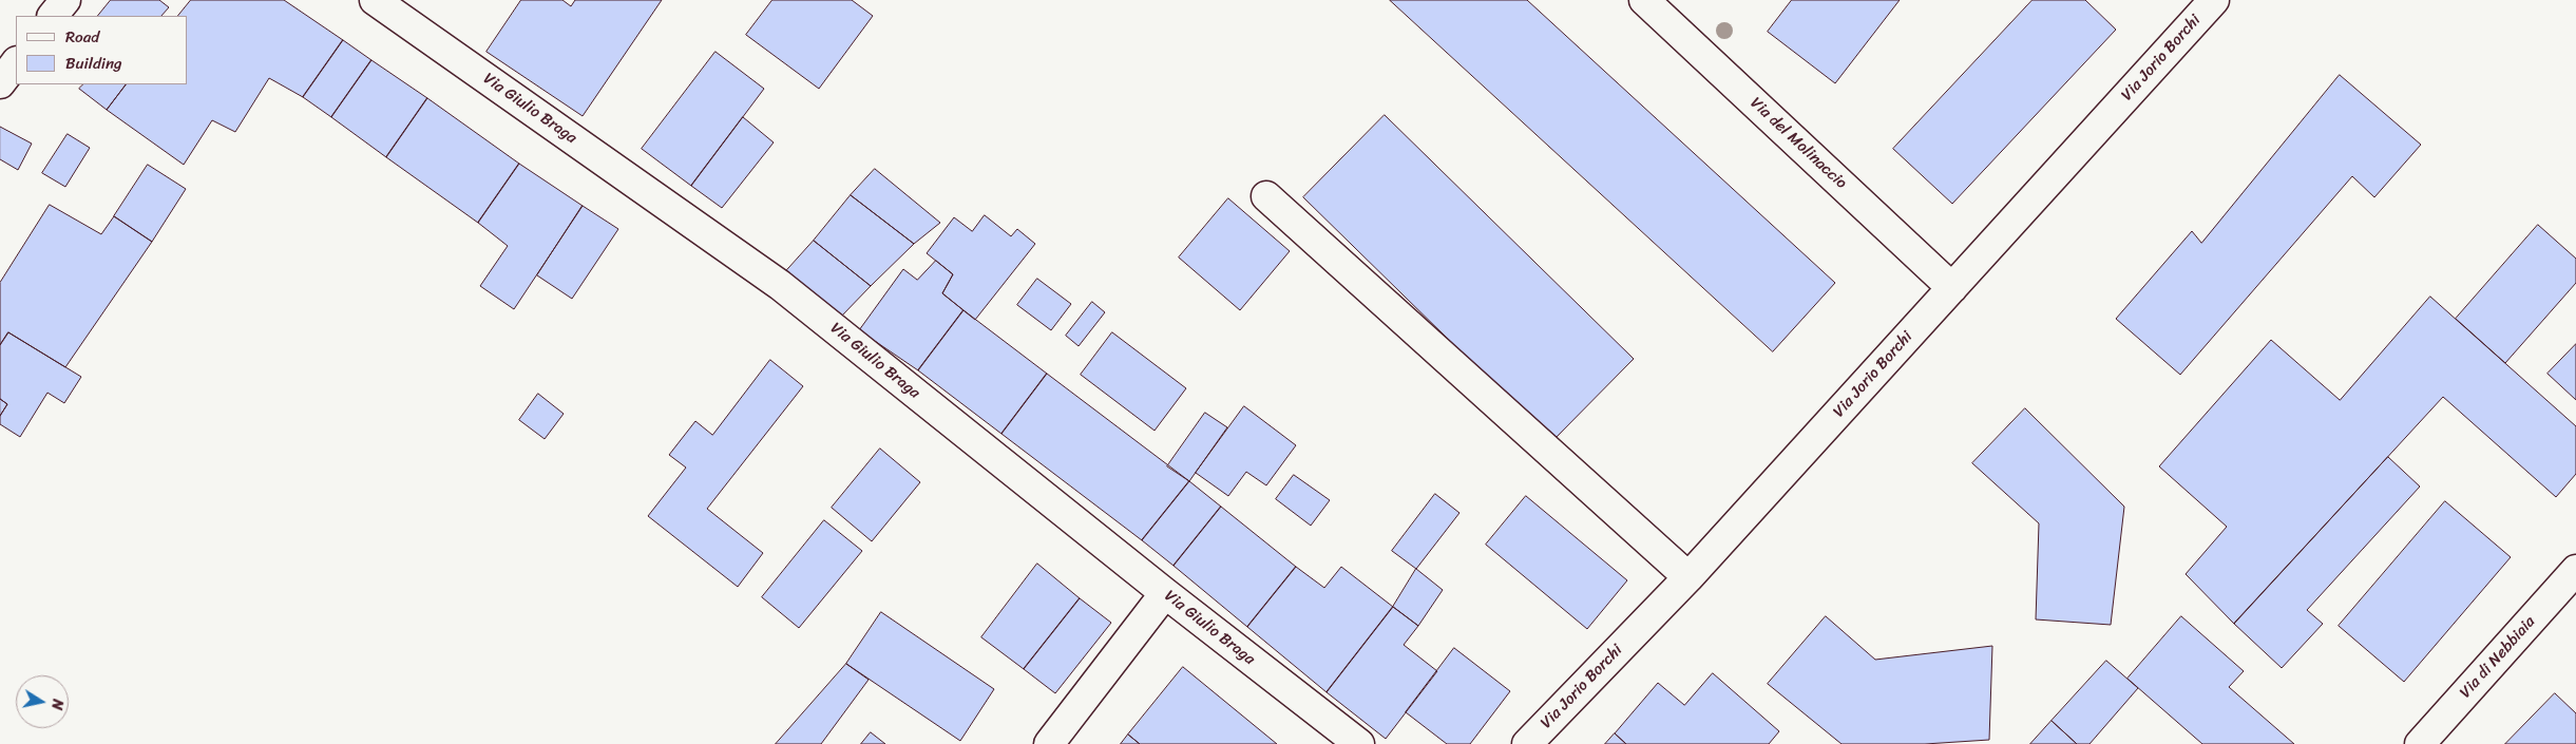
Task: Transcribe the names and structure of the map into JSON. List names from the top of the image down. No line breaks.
{"streets":{"street":["Via Jorio Borchi","Via Giulio Braga","Via del Molinaccio","Via di Nebbiaia"]},"crossings":[["Via Jorio Borchi","Via del Molinaccio"]],"legend":["Road","Building"],"north":"right"}
